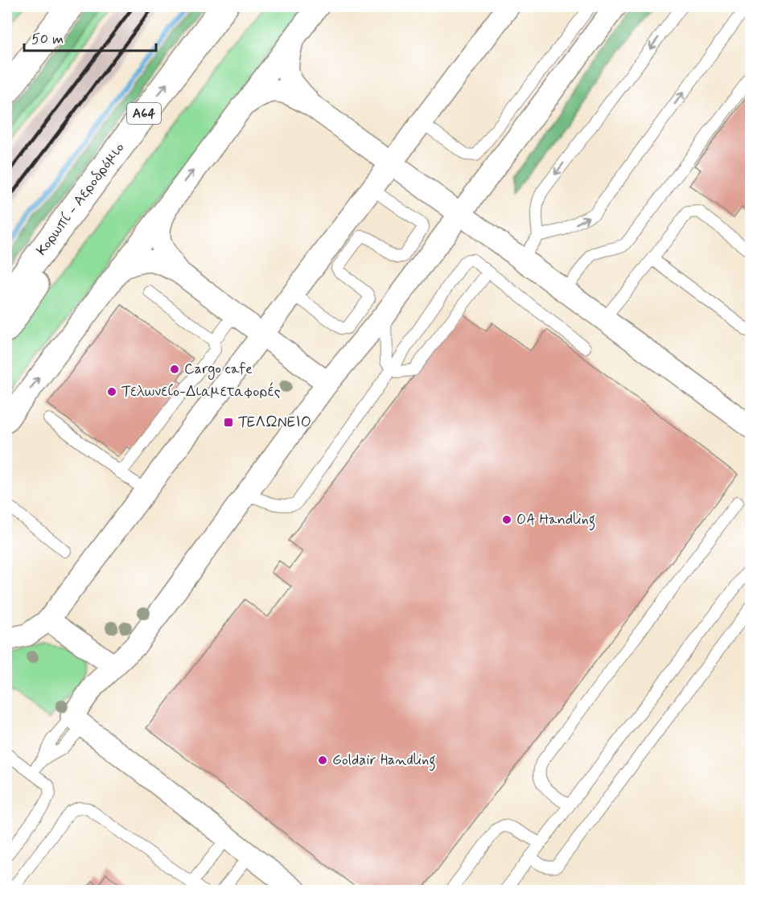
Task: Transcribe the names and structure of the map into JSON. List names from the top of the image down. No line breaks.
{"streets":{"highway":["Α64","Κορωπί - Αεροδρόμιο"]},"places":{"other":["Cargo cafe","Τελωνείο-Διαμεταφορές","OA Handling","Goldair Handling"],"transit":["ΤΕΛΩΝΕΙΟ"]},"scale_bar":"50 m"}
